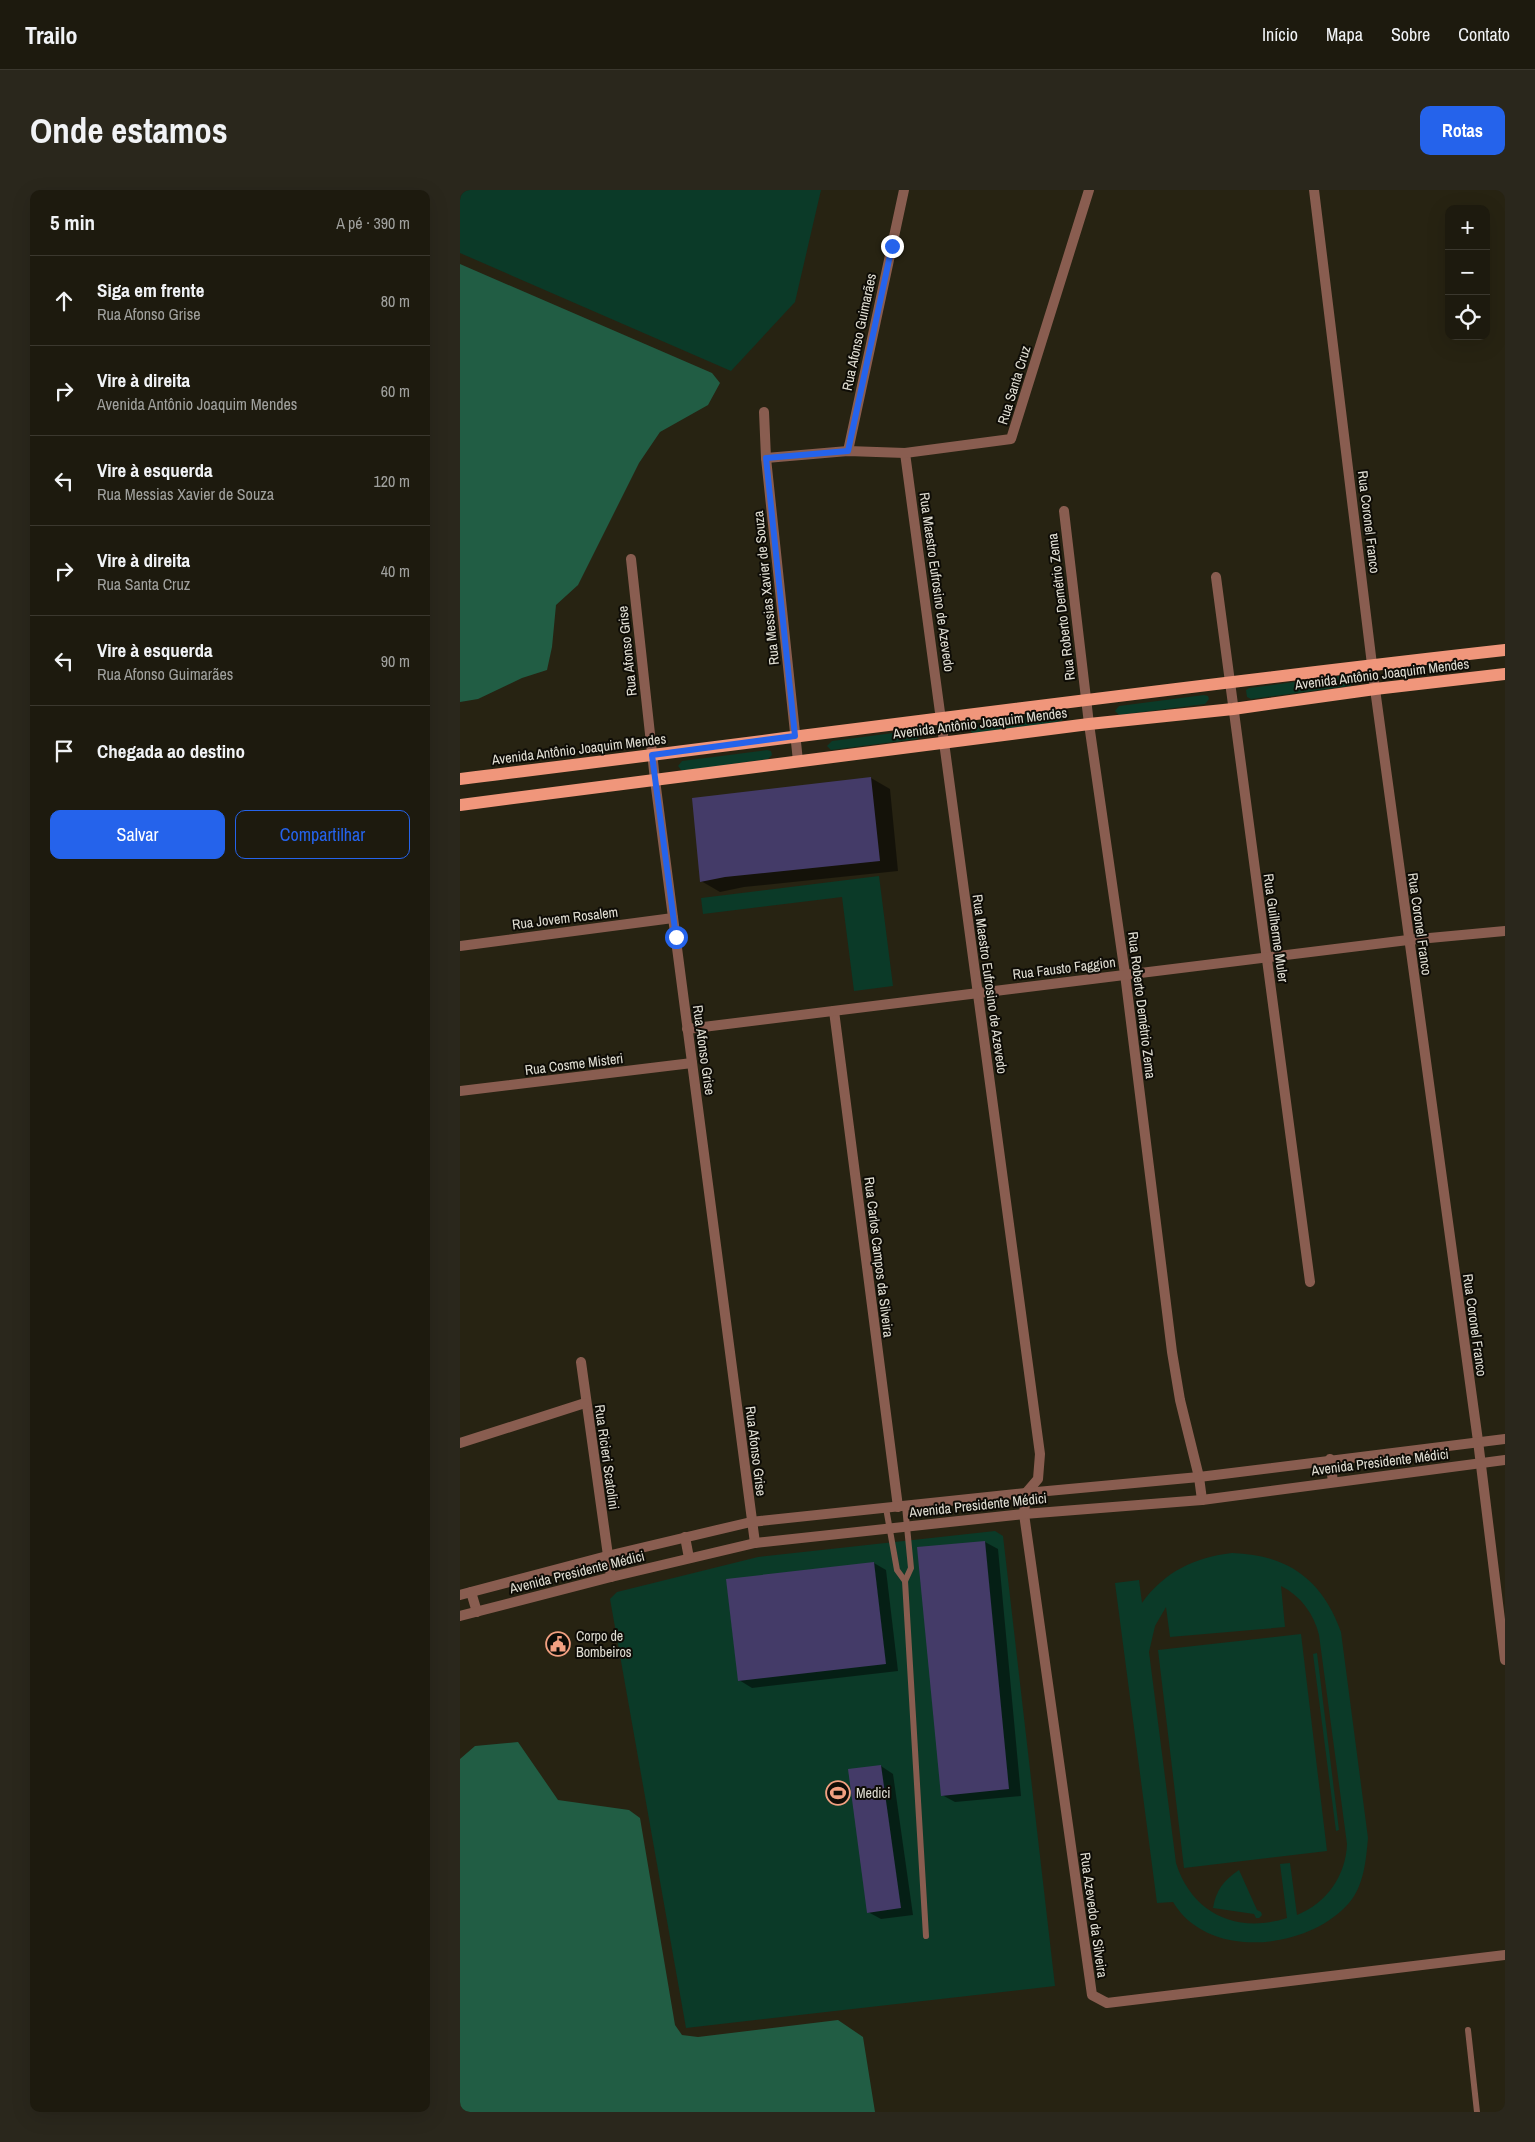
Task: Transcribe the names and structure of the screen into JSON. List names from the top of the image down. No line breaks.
{"streets":{"main road":["Avenida Antônio Joaquim Mendes"],"street":["Rua Afonso Guimarães","Rua Santa Cruz","Rua Coronel Franco","Rua Maestro Eufrosino de Azevedo","Rua Messias Xavier de Souza","Rua Roberto Demétrio Zema","Rua Afonso Grise","Rua Jovem Rosalem","Rua Guilherme Muler","Rua Fausto Faggion","Rua Cosme Misteri","Rua Carlos Campos da Silveira","Rua Ricieri Scatolini","Avenida Presidente Médici","Rua Azevedo da Silveira"]},"crossings":[["Rua Afonso Guimarães","Rua Santa Cruz"],["Rua Santa Cruz","Rua Maestro Eufrosino de Azevedo"],["Rua Santa Cruz","Rua Messias Xavier de Souza"],["Rua Coronel Franco","Avenida Antônio Joaquim Mendes"],["Rua Coronel Franco","Rua Fausto Faggion"],["Rua Coronel Franco","Avenida Presidente Médici"],["Rua Maestro Eufrosino de Azevedo","Avenida Antônio Joaquim Mendes"],["Rua Maestro Eufrosino de Azevedo","Rua Fausto Faggion"],["Rua Maestro Eufrosino de Azevedo","Avenida Presidente Médici"],["Rua Maestro Eufrosino de Azevedo","Rua Azevedo da Silveira"],["Rua Messias Xavier de Souza","Avenida Antônio Joaquim Mendes"],["Rua Roberto Demétrio Zema","Avenida Antônio Joaquim Mendes"],["Rua Roberto Demétrio Zema","Rua Fausto Faggion"],["Rua Roberto Demétrio Zema","Avenida Presidente Médici"],["Rua Afonso Grise","Avenida Antônio Joaquim Mendes"],["Rua Afonso Grise","Rua Jovem Rosalem"],["Rua Afonso Grise","Rua Fausto Faggion"],["Rua Afonso Grise","Rua Cosme Misteri"],["Rua Afonso Grise","Avenida Presidente Médici"],["Avenida Antônio Joaquim Mendes","Rua Guilherme Muler"],["Rua Guilherme Muler","Rua Fausto Faggion"],["Rua Fausto Faggion","Rua Carlos Campos da Silveira"],["Rua Carlos Campos da Silveira","Avenida Presidente Médici"],["Rua Ricieri Scatolini","Avenida Presidente Médici"],["Avenida Presidente Médici","Rua Azevedo da Silveira"]],"places":{"public building":["Corpo de Bombeiros"],"sports":["Medici"]},"page":{"header":"Trailo","nav":["Início","Mapa","Sobre","Contato"],"buttons":["Rotas",["Salvar","Compartilhar"]],"title":"Onde estamos","heading":["5 min","A pé · 390 m"],"map_buttons":["+","−"],"list":[["Siga em frente","Rua Afonso Grise","80 m"],["Vire à direita","Avenida Antônio Joaquim Mendes","60 m"],["Vire à esquerda","Rua Messias Xavier de Souza","120 m"],["Vire à direita","Rua Santa Cruz","40 m"],["Vire à esquerda","Rua Afonso Guimarães","90 m"],"Chegada ao destino"]}}
